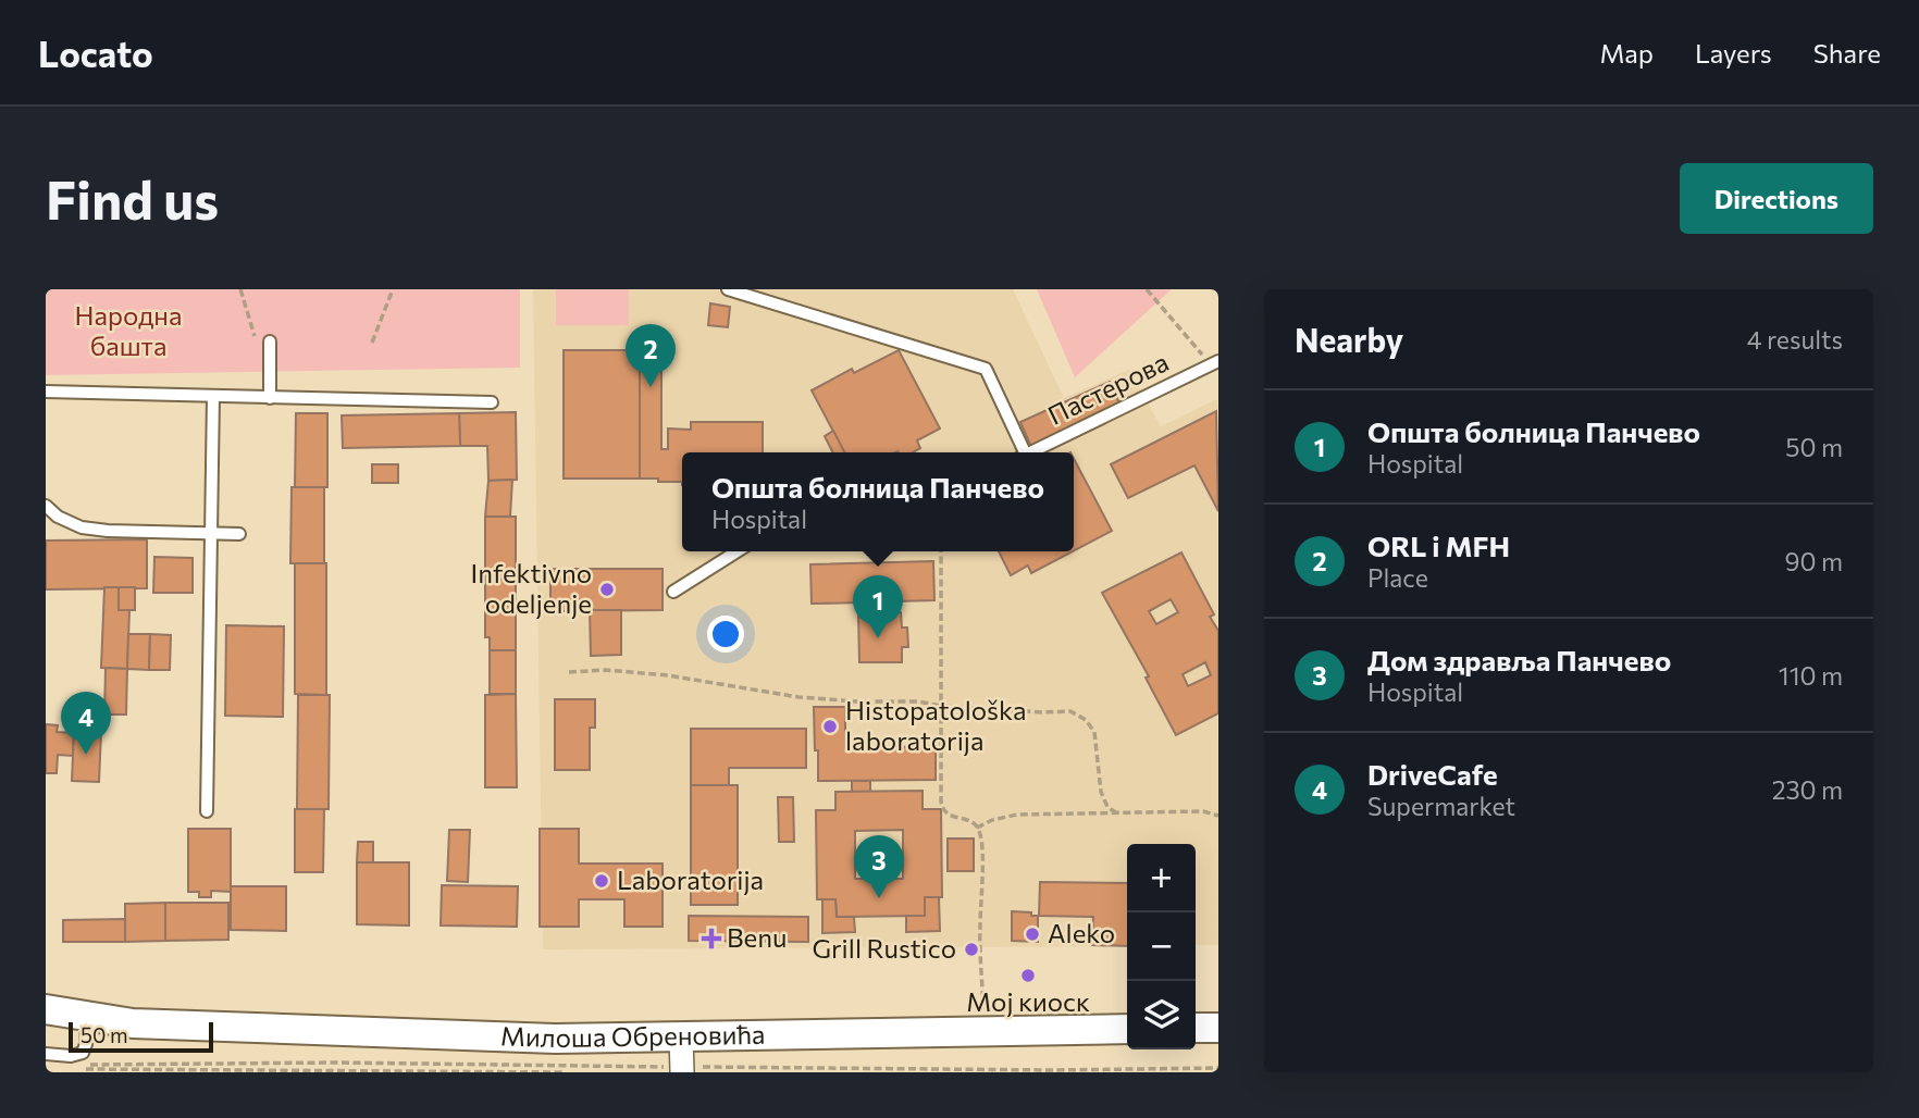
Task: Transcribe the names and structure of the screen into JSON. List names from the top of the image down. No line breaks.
{"streets":{"street":["Милоша Обреновића"],"lane":["Пастерова"]},"parks":["Народна башта"],"places":{"other":["Infektivno odeljenje","Histopatološka laboratorija","Laboratorija","Aleko","Grill Rustico","Мој киоск"],"health":["Benu"]},"scale_bar":"50 m","page":{"header":"Locato","nav":["Map","Layers","Share"],"buttons":"Directions","title":"Find us","heading":["Nearby","4 results"],"pins":["2","1","4","3"],"list":[{"mark":"1","name":"Општа болница Панчево","note":"Hospital","value":"50 m"},{"mark":"2","name":"ORL i MFH","note":"Place","value":"90 m"},{"mark":"3","name":"Дом здравља Панчево","note":"Hospital","value":"110 m"},{"mark":"4","name":"DriveCafe","note":"Supermarket","value":"230 m"}],"popup":["Општа болница Панчево","Hospital"],"map_buttons":["+","−"],"scale":"50 m"}}
